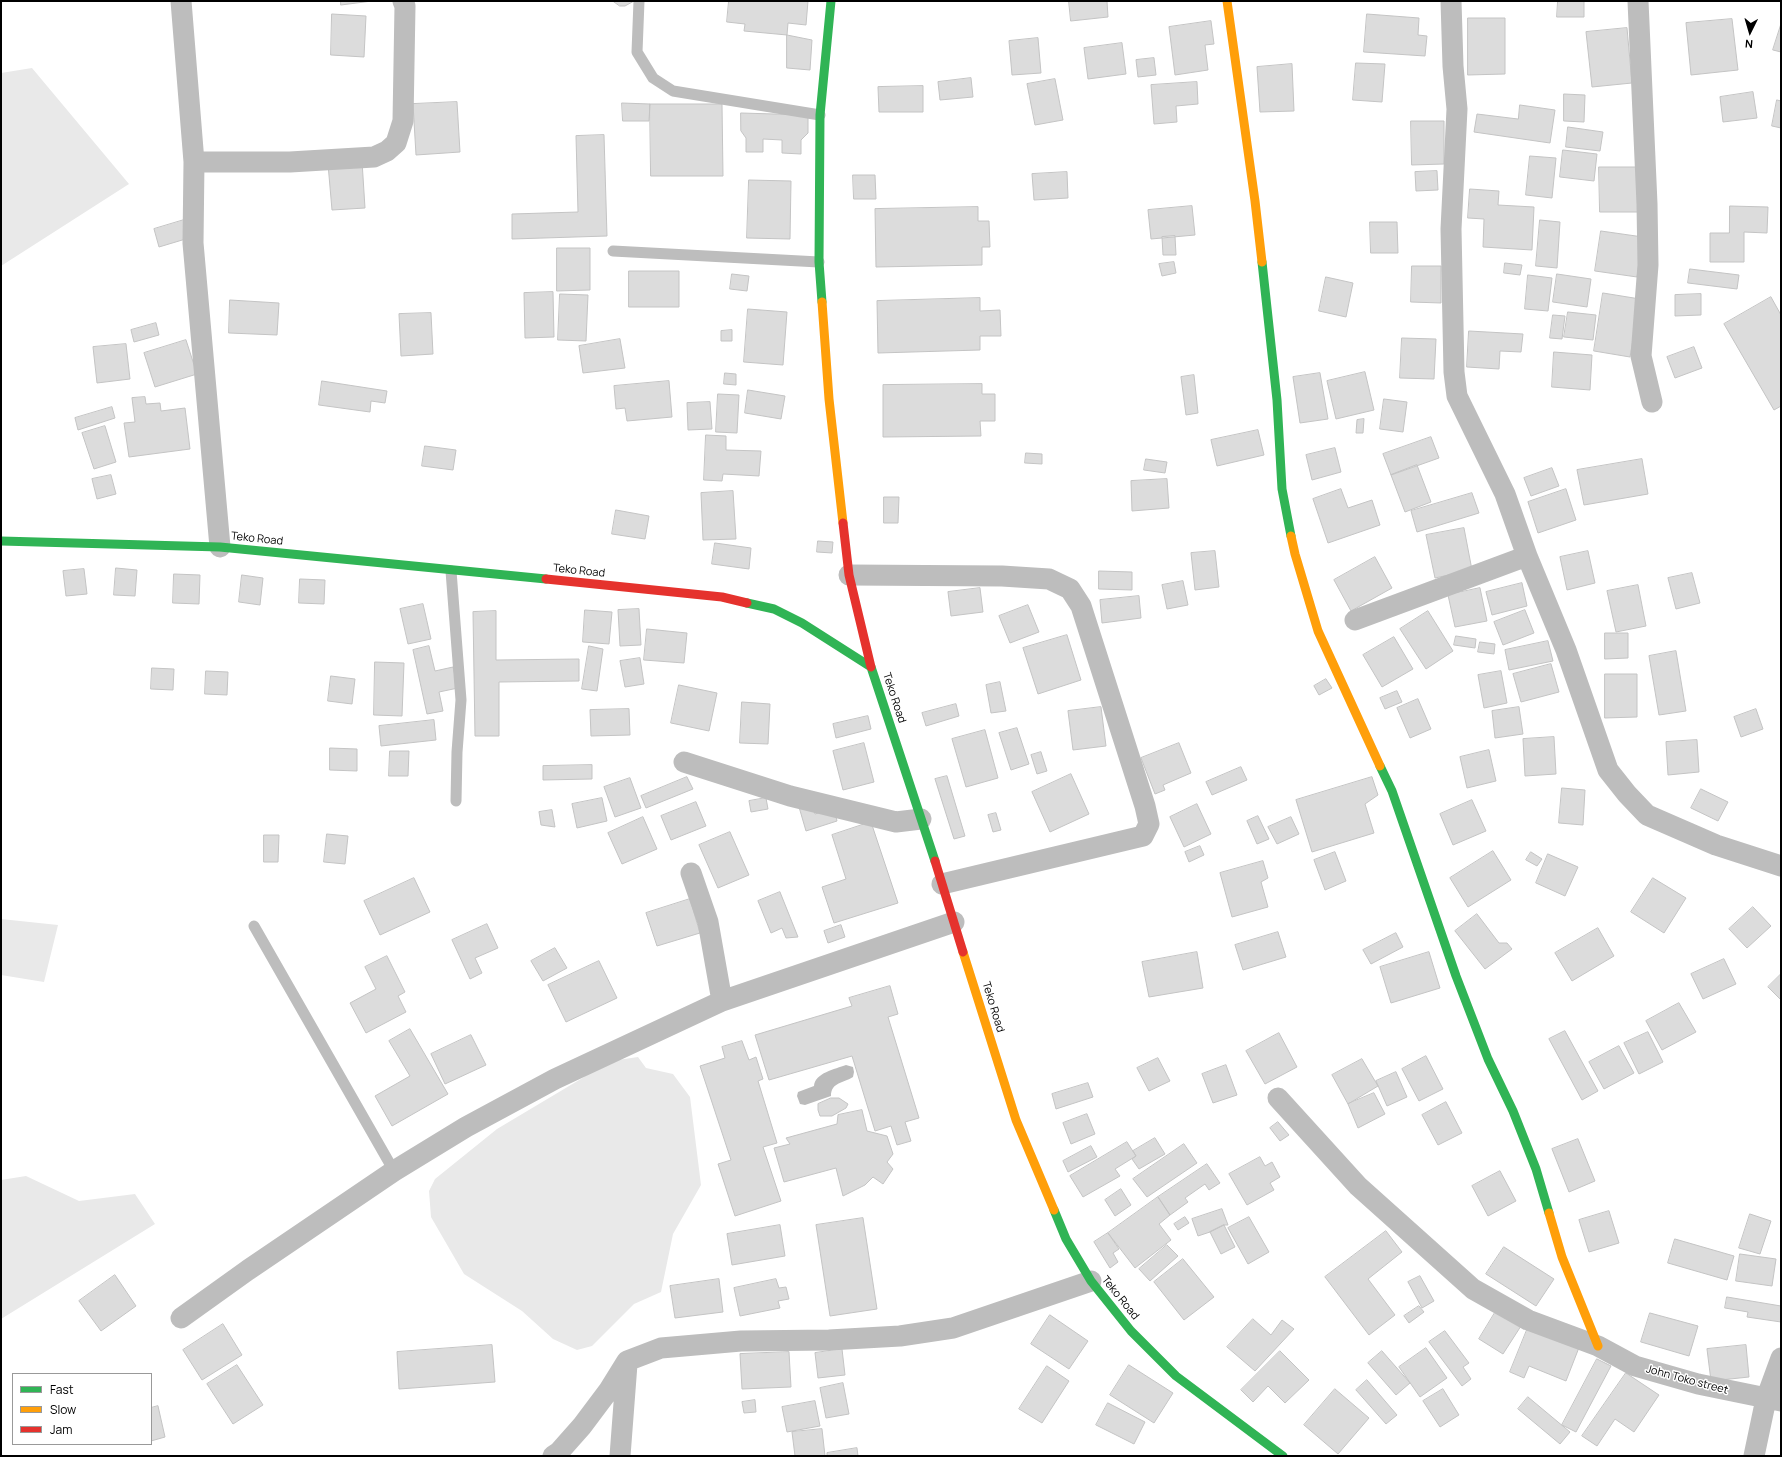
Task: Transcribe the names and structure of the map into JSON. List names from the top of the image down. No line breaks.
{"streets":{"street":["Teko Road","John Toko street"]},"legend":["Fast","Slow","Jam"],"north":"bottom"}
